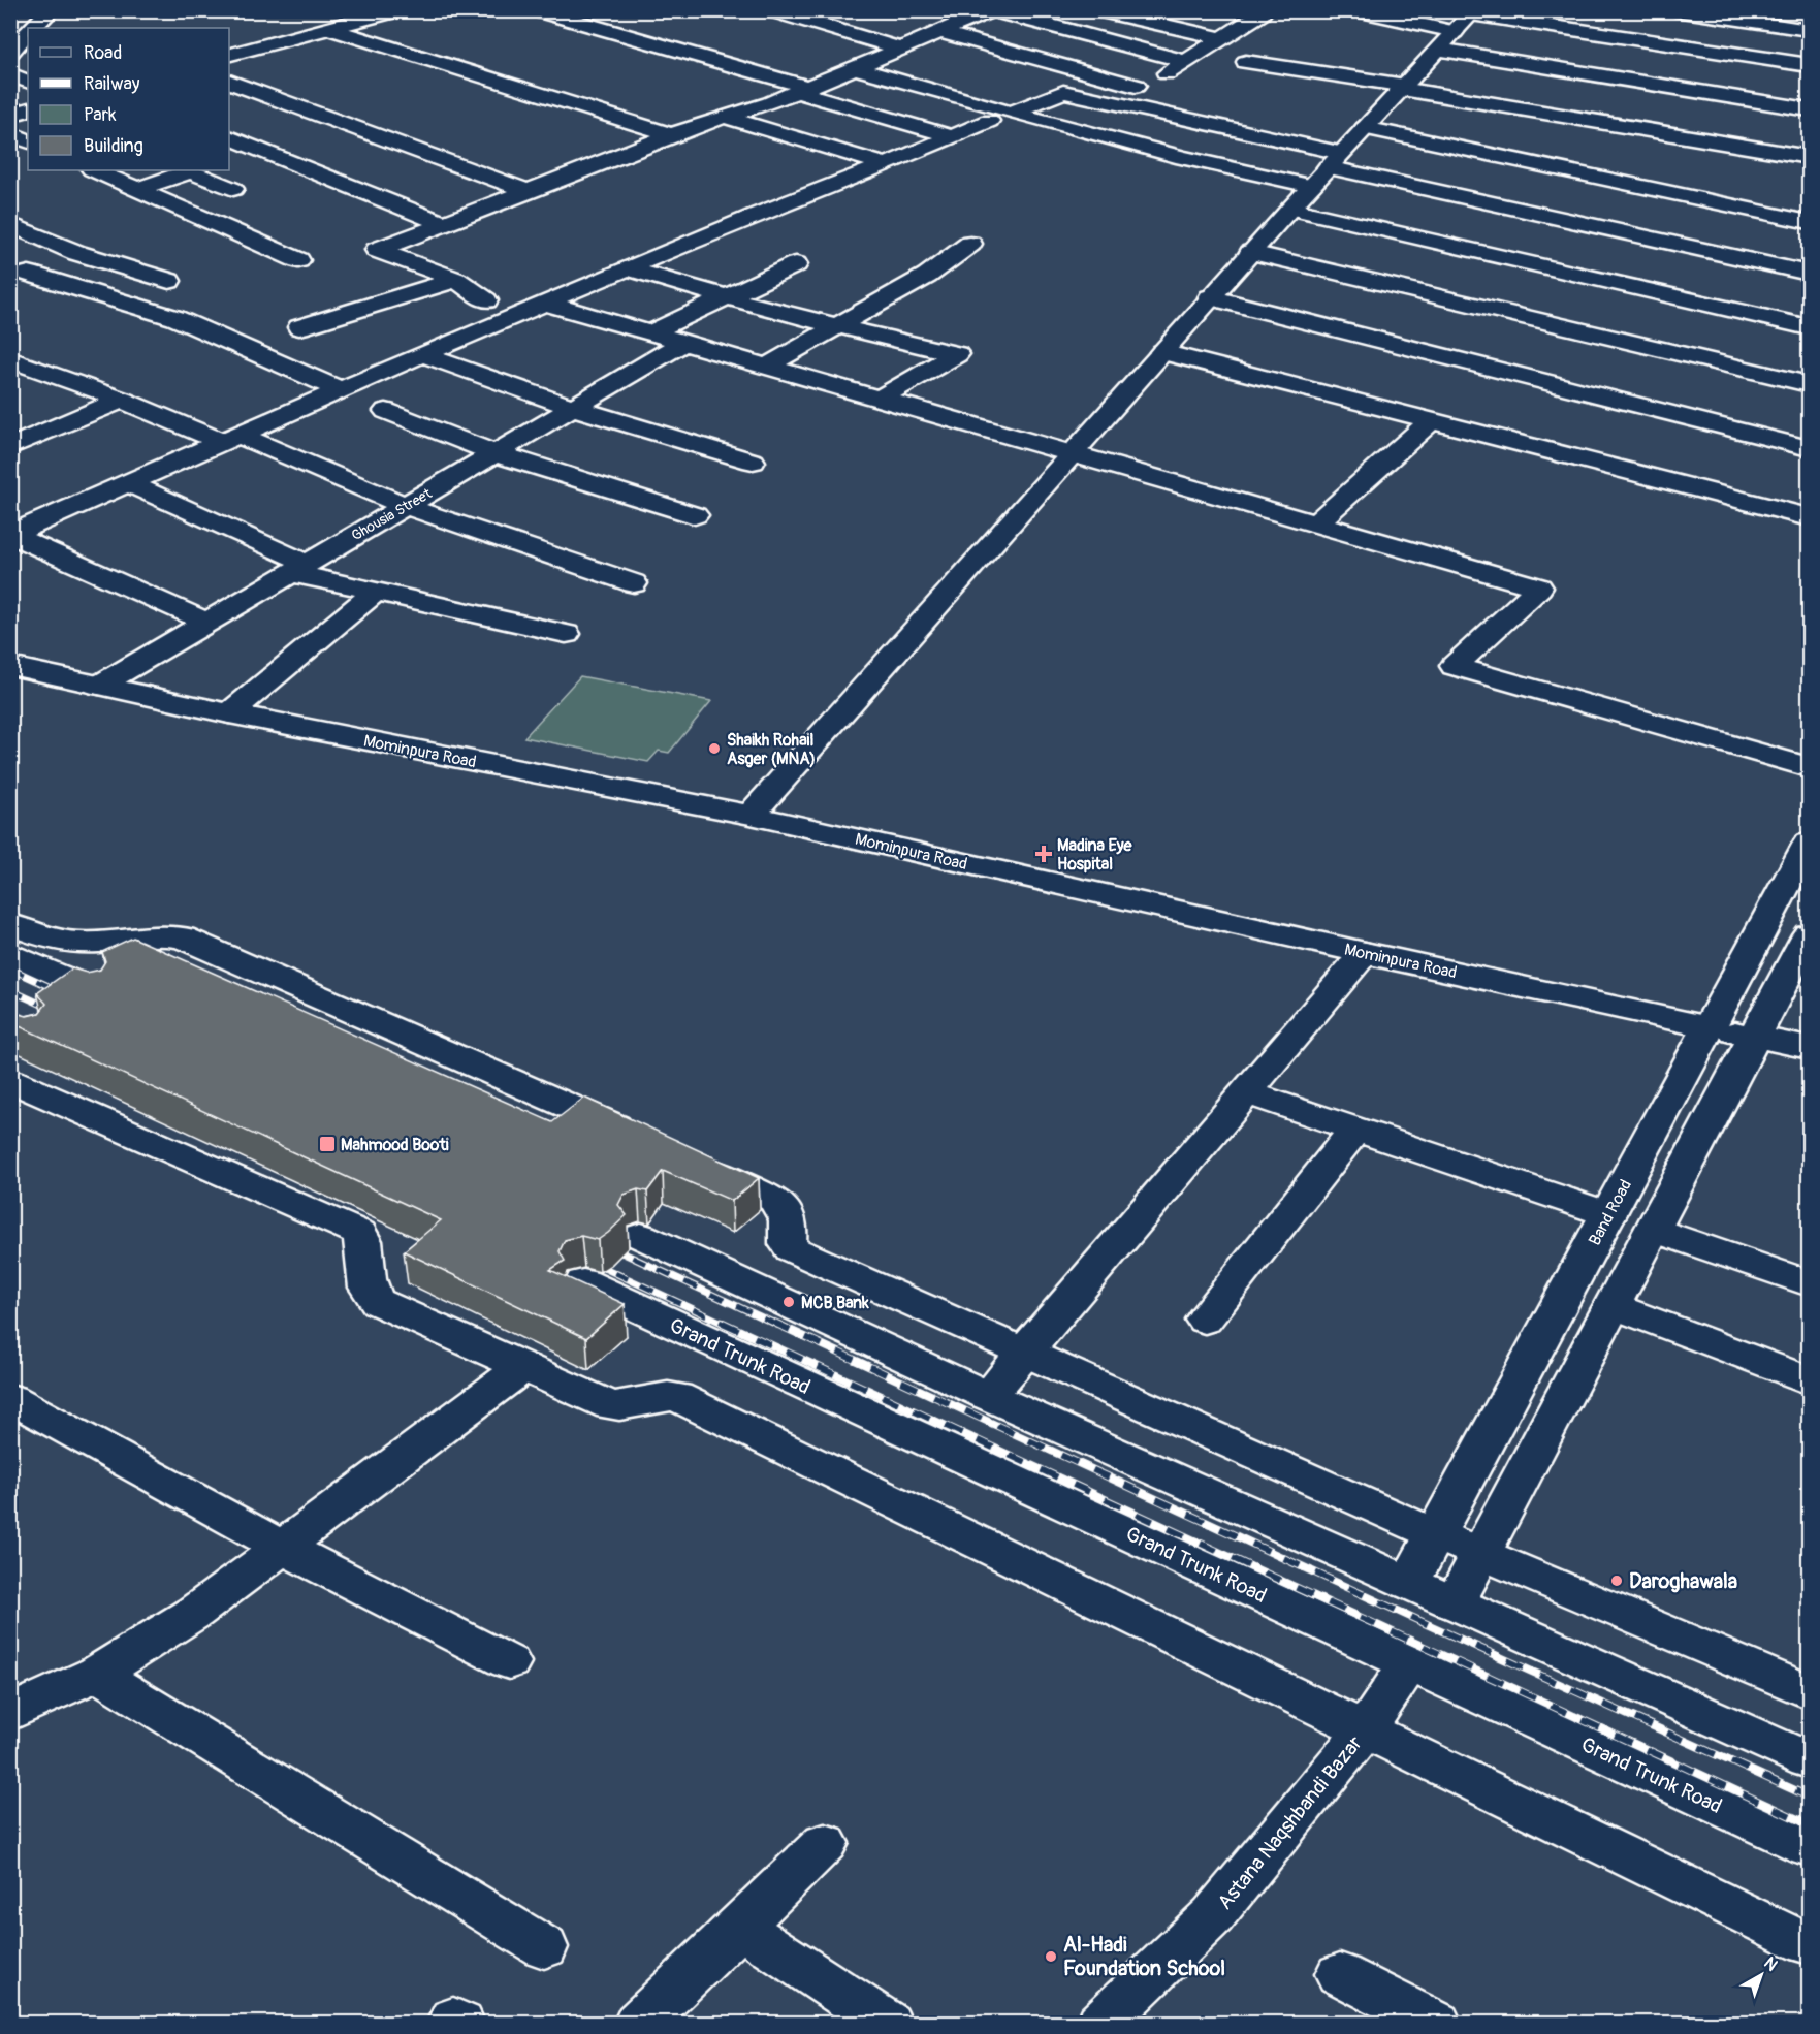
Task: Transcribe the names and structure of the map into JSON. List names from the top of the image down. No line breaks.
{"streets":{"street":["Ghousia Street","Mominpura Road","Band Road","Grand Trunk Road","Astana Naqshbandi Bazar"]},"crossings":[["Ghousia Street","Mominpura Road"],["Mominpura Road","Band Road"],["Grand Trunk Road","Astana Naqshbandi Bazar"]],"places":{"other":["Shaikh Rohail Asger (MNA)","MCB Bank","Daroghawala","Al-Hadi Foundation School"],"health":["Madina Eye Hospital"],"transit":["Mahmood Booti"]},"legend":["Road","Railway","Park","Building"],"north":"top right"}
